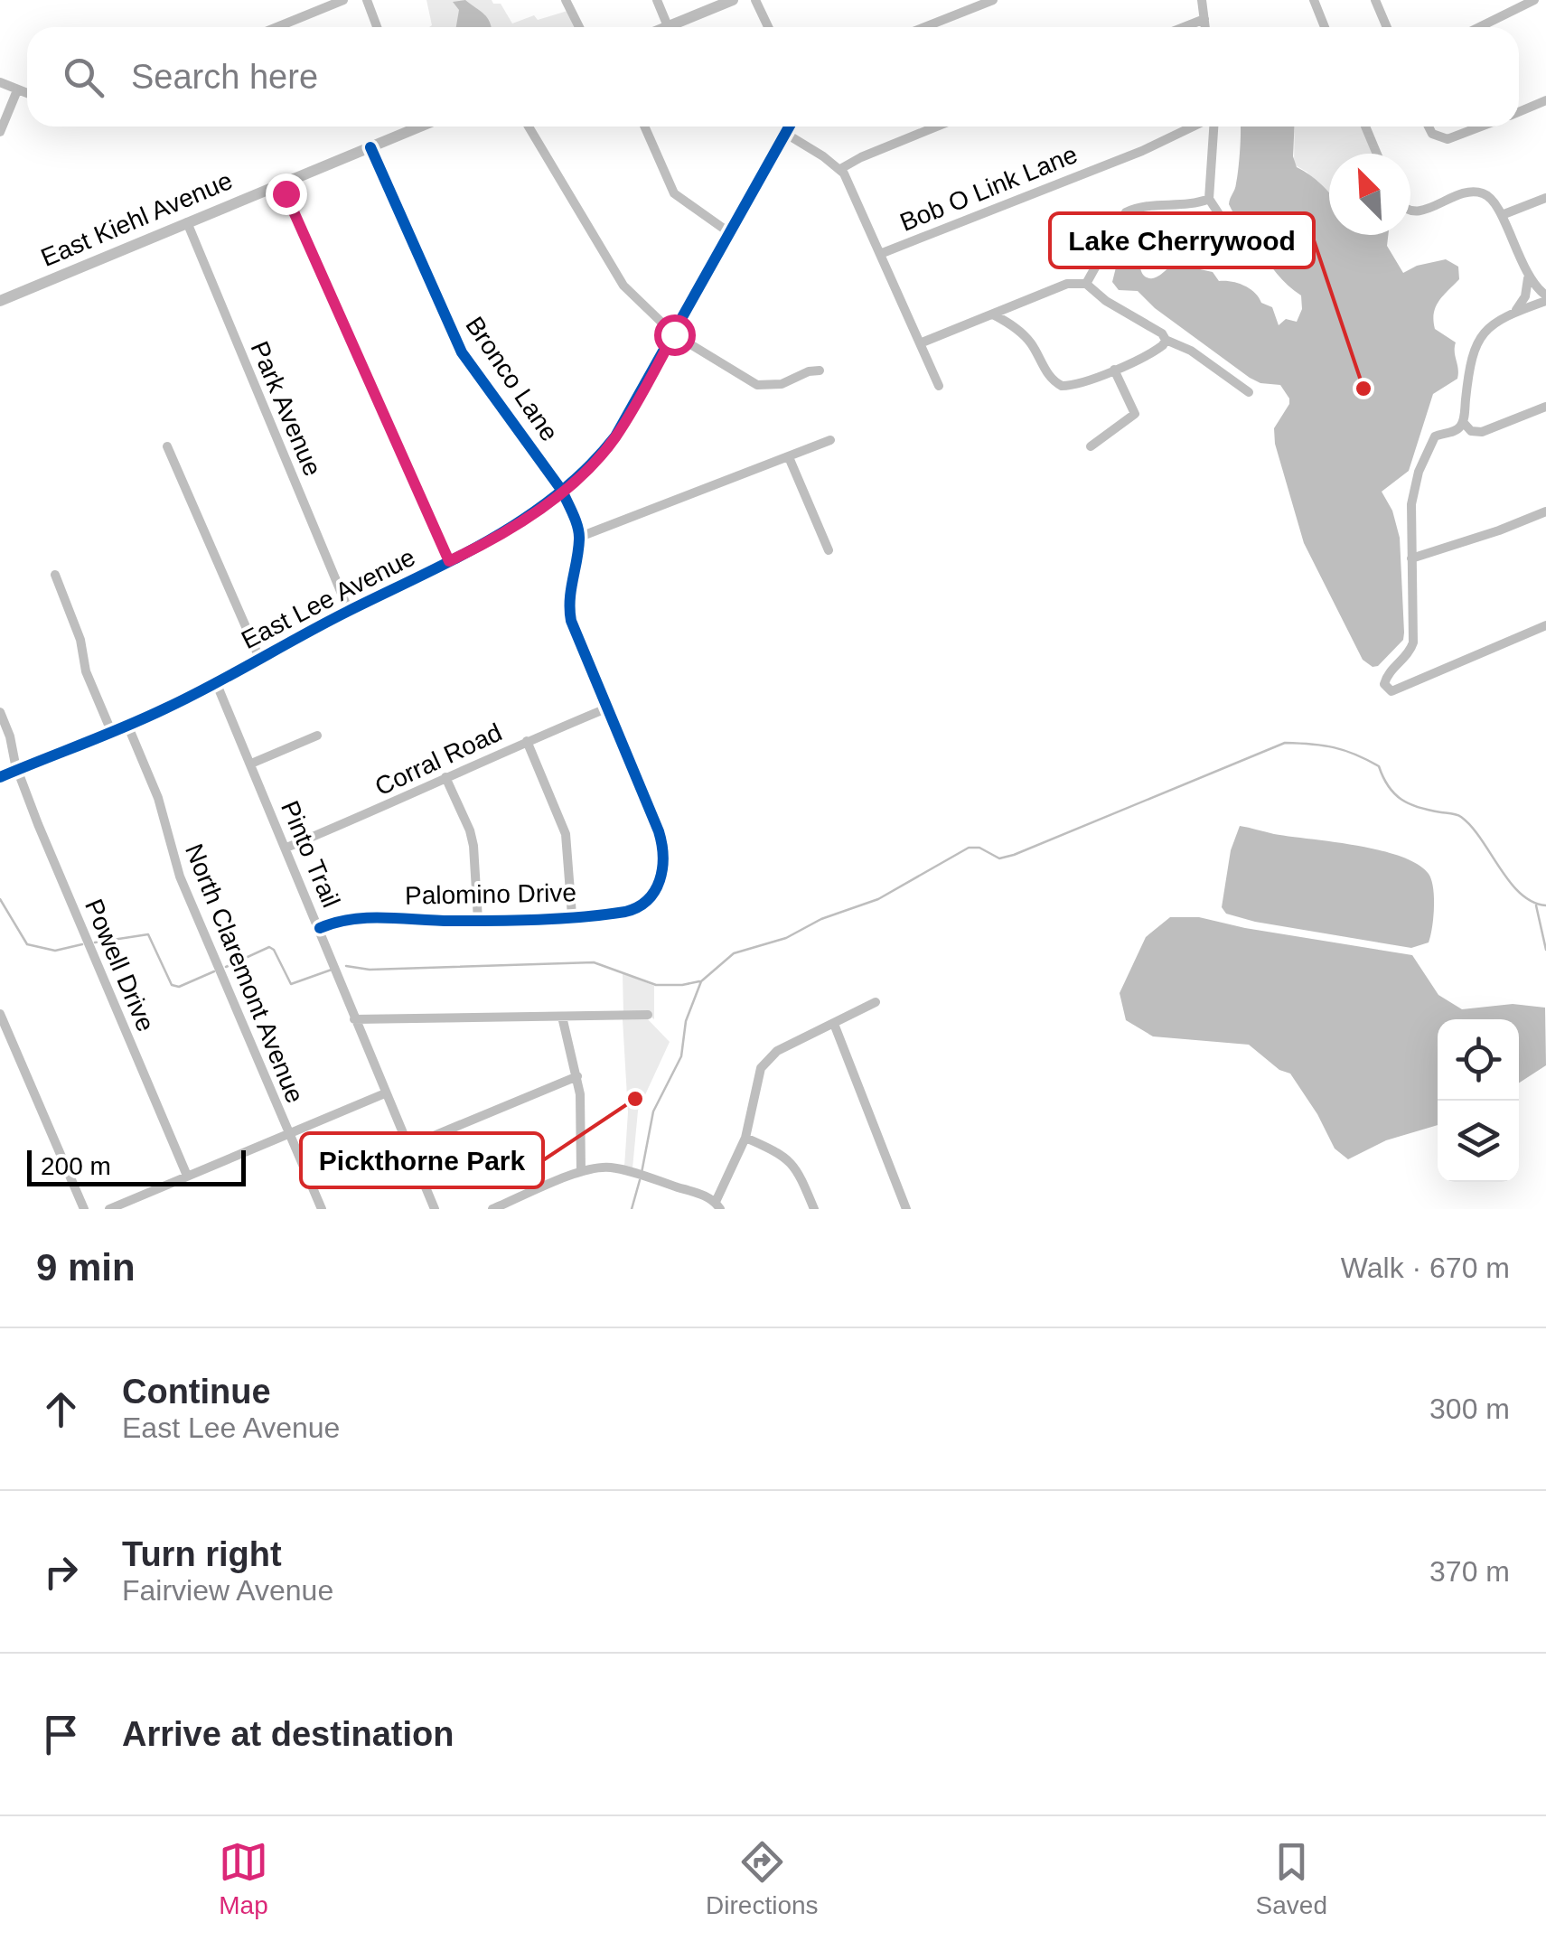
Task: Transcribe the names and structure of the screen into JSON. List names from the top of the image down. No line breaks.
{"streets":{"main road":["East Kiehl Avenue"],"street":["Bob O Link Lane","Bronco Lane","Park Avenue","East Lee Avenue","Corral Road","Pinto Trail","Palomino Drive","Powell Drive","North Claremont Avenue"]},"crossings":[["East Kiehl Avenue","Bronco Lane"],["East Kiehl Avenue","Park Avenue"],["Bronco Lane","East Lee Avenue"],["Bronco Lane","Corral Road"],["Bronco Lane","Palomino Drive"],["Park Avenue","East Lee Avenue"],["East Lee Avenue","Pinto Trail"],["East Lee Avenue","Powell Drive"],["East Lee Avenue","North Claremont Avenue"],["Corral Road","Pinto Trail"],["Pinto Trail","Palomino Drive"]],"places":["Lake Cherrywood","Pickthorne Park"],"scale_bar":"200 m","north":"top left","page":{"search":"Search here","scale":"200 m","heading":["9 min","Walk · 670 m"],"list":[["Continue","East Lee Avenue","300 m"],["Turn right","Fairview Avenue","370 m"],"Arrive at destination"],"nav":["Map","Directions","Saved"]}}
